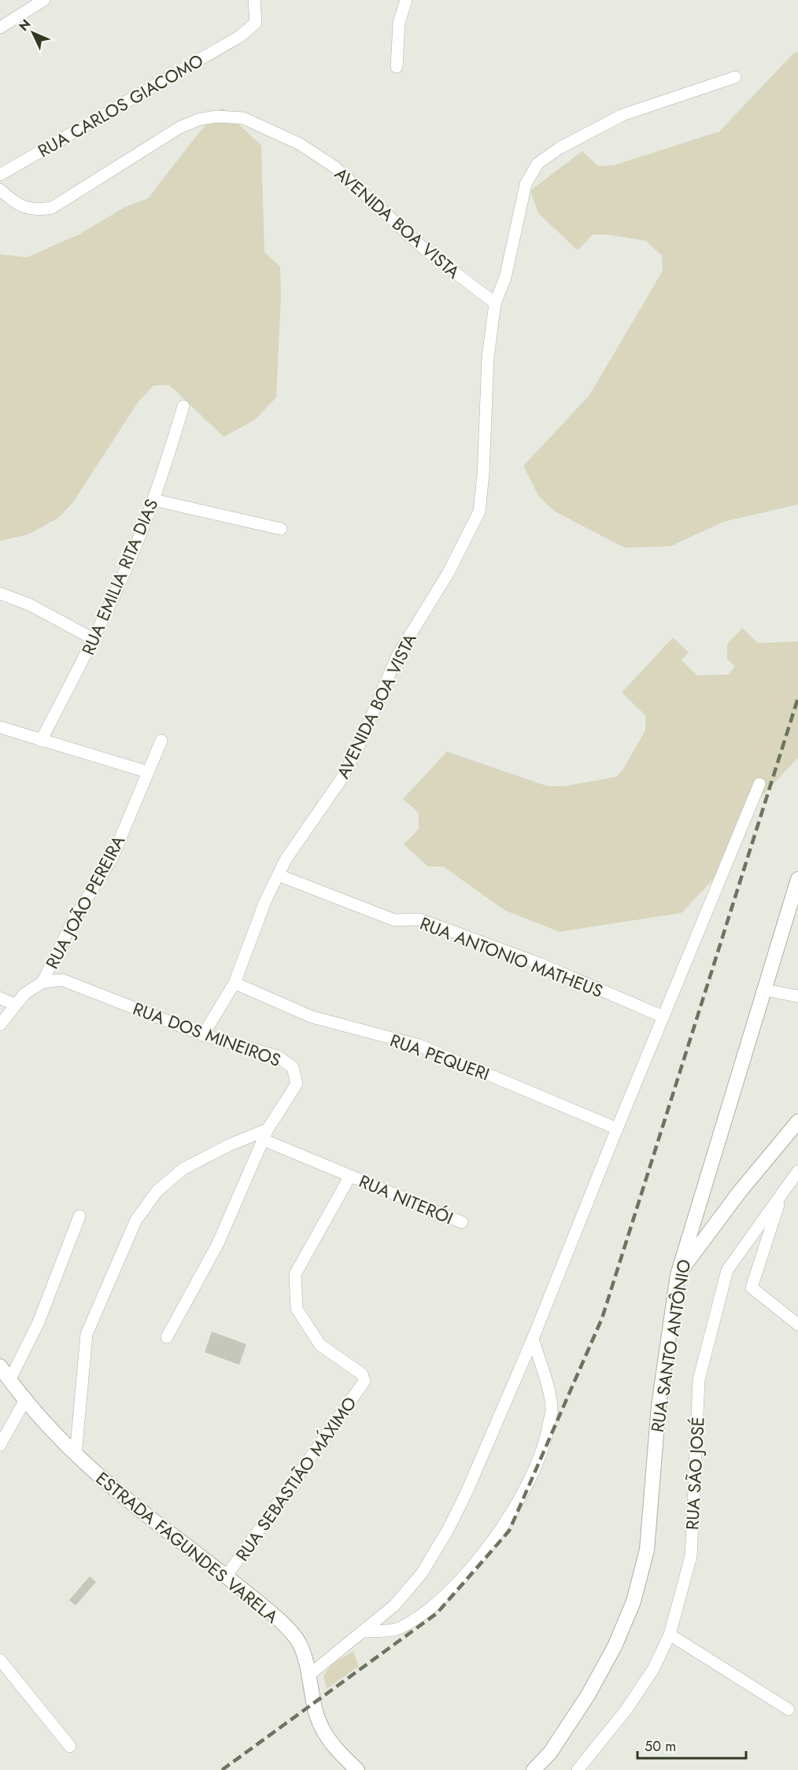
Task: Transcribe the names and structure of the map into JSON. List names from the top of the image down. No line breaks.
{"streets":{"main road":["RUA SANTO ANTÔNIO","ESTRADA FAGUNDES VARELA"],"street":["RUA CARLOS GIACOMO","AVENIDA BOA VISTA","RUA EMILIA RITA DIAS","RUA JOÃO PEREIRA","RUA ANTONIO MATHEUS","RUA DOS MINEIROS","RUA PEQUERI","RUA NITERÓI","RUA SÃO JOSÉ","RUA SEBASTIÃO MÁXIMO"]},"crossings":[["AVENIDA BOA VISTA","RUA ANTONIO MATHEUS"],["AVENIDA BOA VISTA","RUA DOS MINEIROS"],["AVENIDA BOA VISTA","RUA PEQUERI"],["RUA JOÃO PEREIRA","RUA DOS MINEIROS"],["RUA DOS MINEIROS","RUA NITERÓI"],["RUA NITERÓI","RUA SEBASTIÃO MÁXIMO"],["RUA SEBASTIÃO MÁXIMO","ESTRADA FAGUNDES VARELA"]],"scale_bar":"50 m","north":"top left"}
